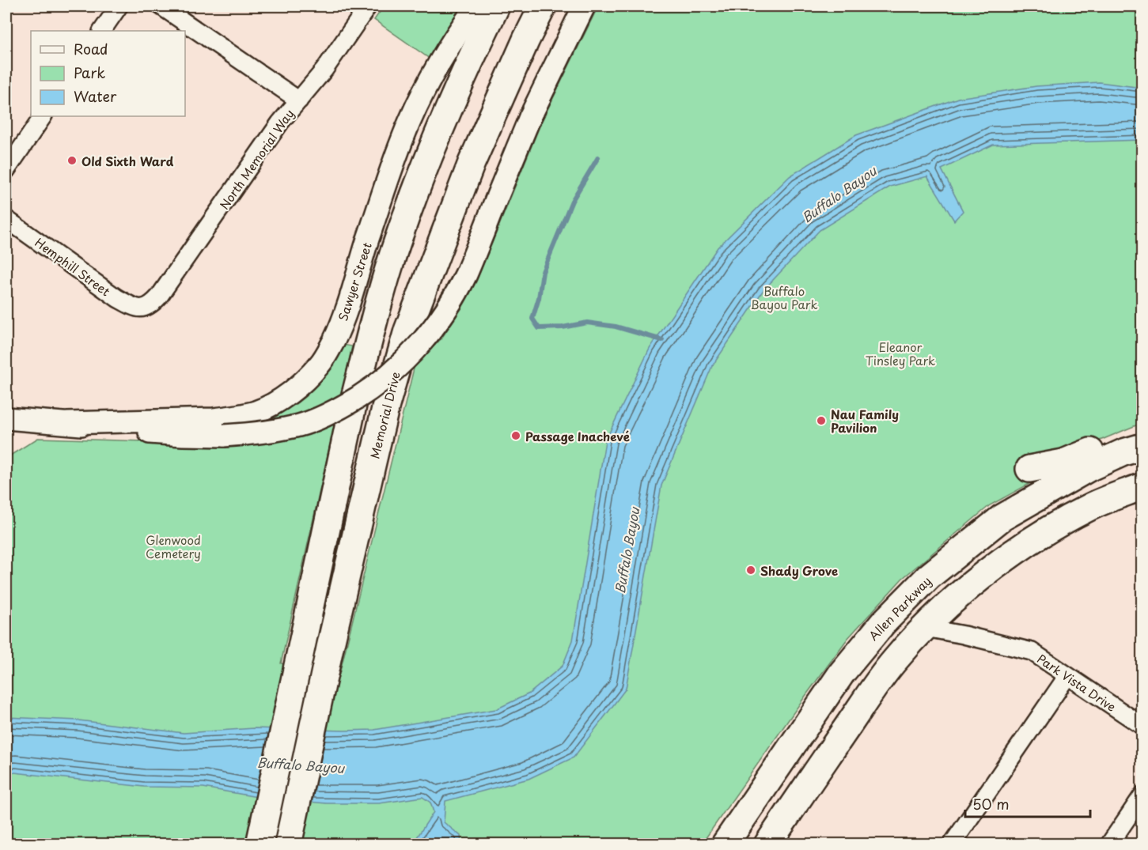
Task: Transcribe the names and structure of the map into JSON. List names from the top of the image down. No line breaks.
{"streets":{"main road":["Memorial Drive","Allen Parkway"],"street":["North Memorial Way","Hemphill Street","Sawyer Street","Park Vista Drive"]},"crossings":[["North Memorial Way","Hemphill Street"]],"water":["Buffalo Bayou"],"parks":["Buffalo Bayou Park","Eleanor Tinsley Park","Glenwood Cemetery"],"places":["Old Sixth Ward","Nau Family Pavilion","Passage Inachevé","Shady Grove"],"legend":["Road","Park","Water"],"scale_bar":"50 m"}
